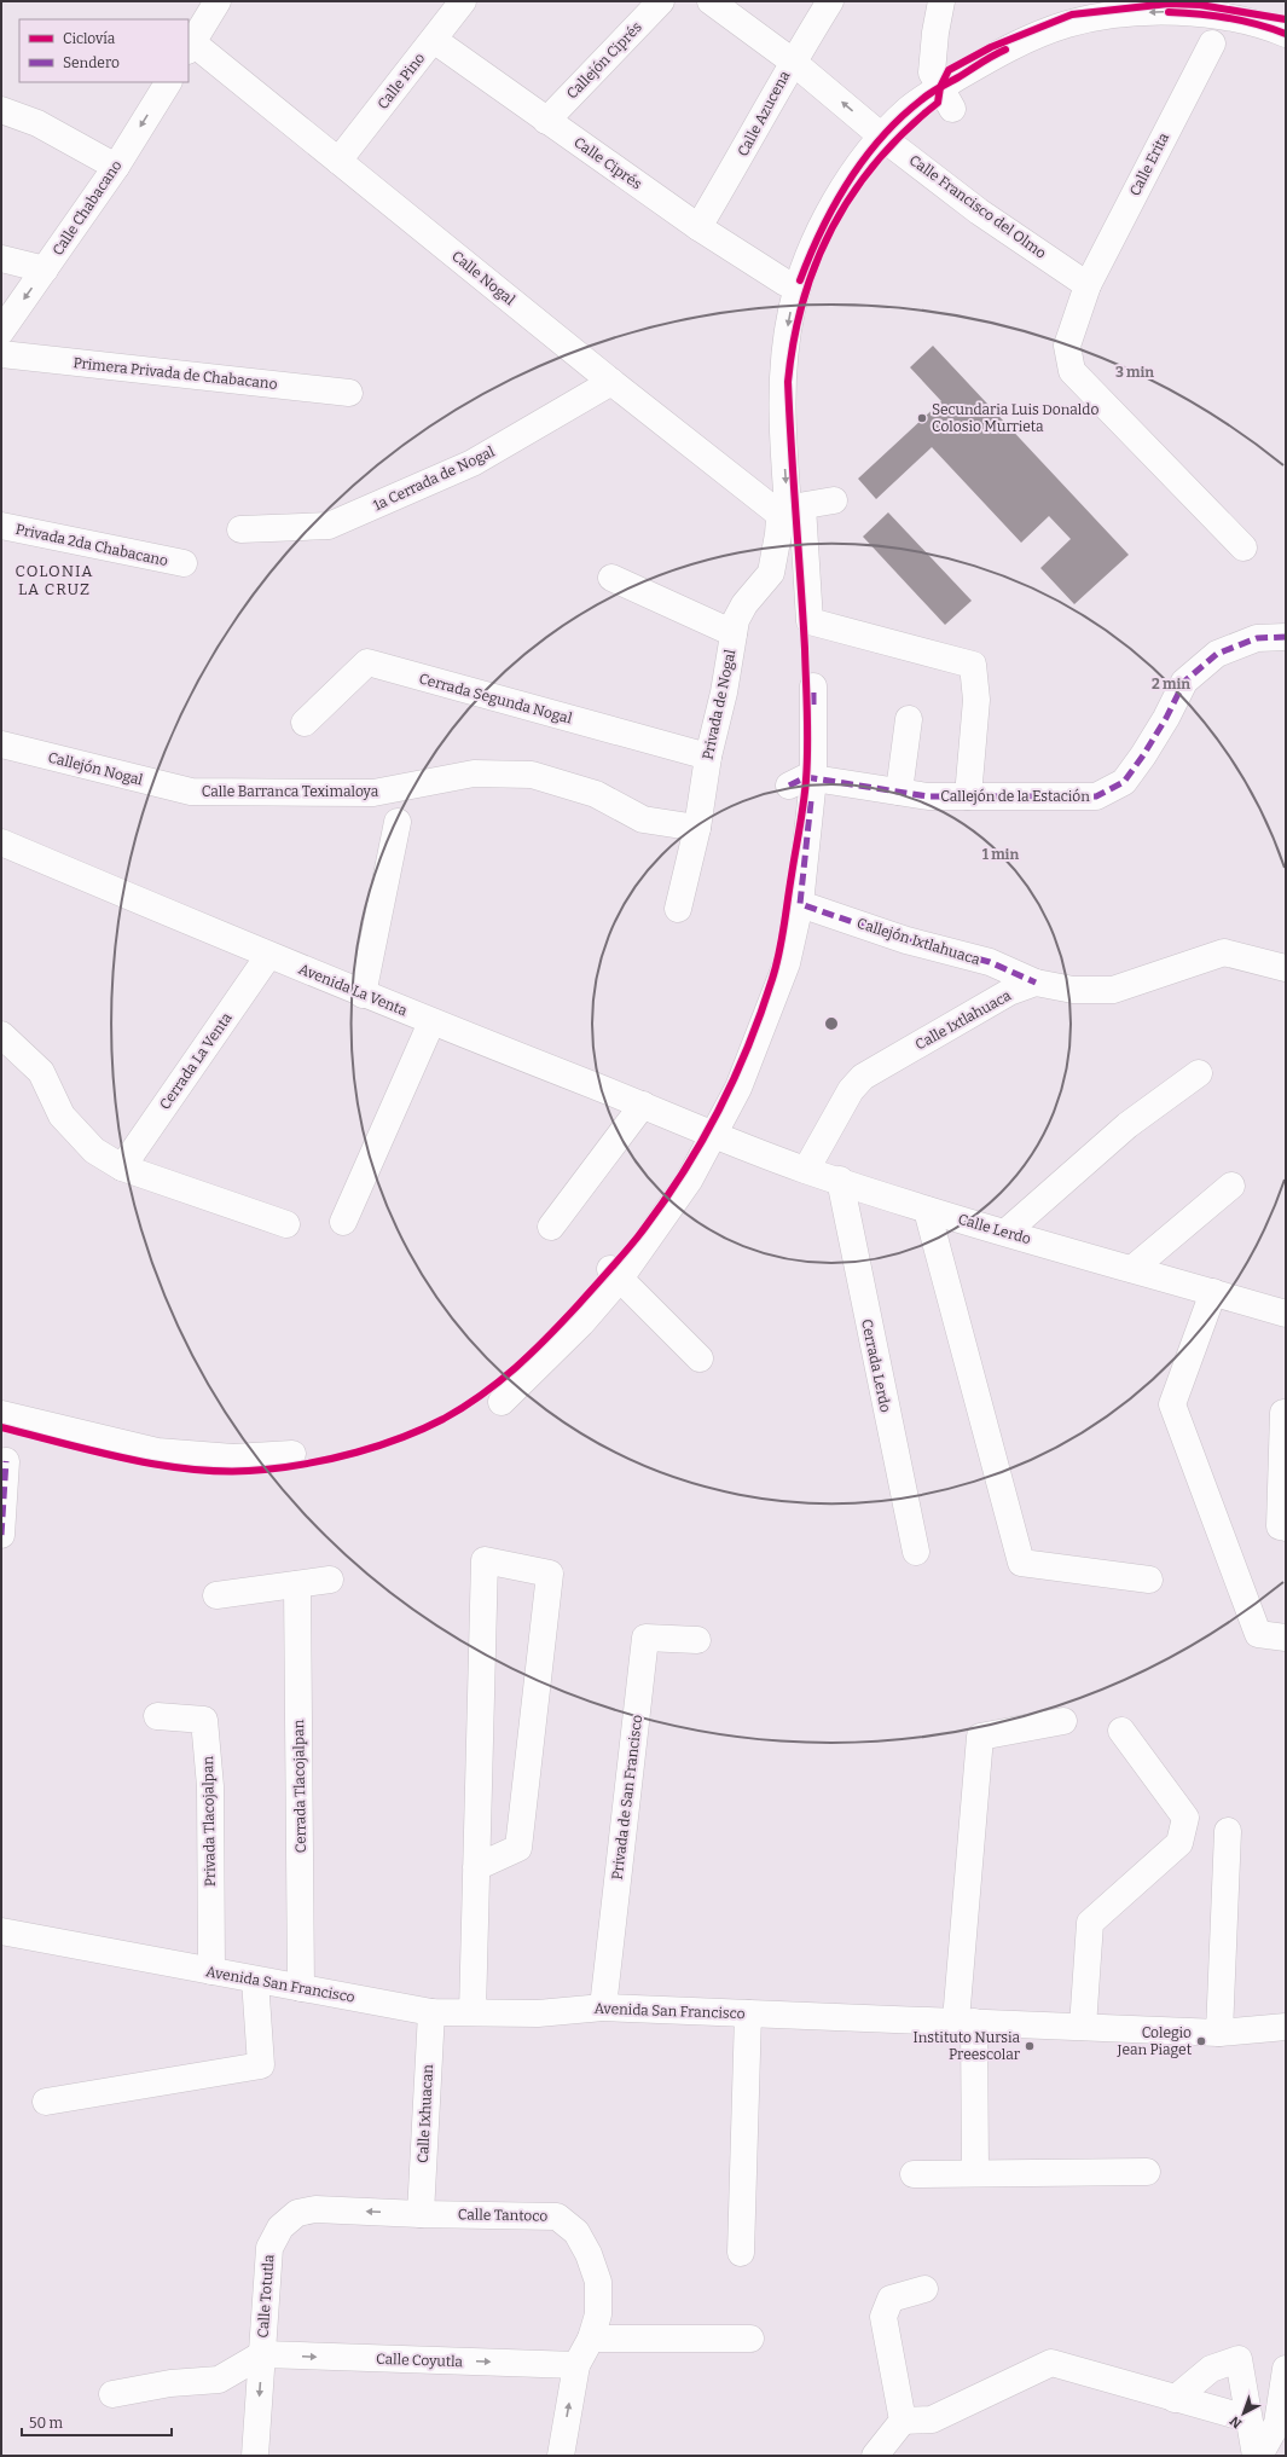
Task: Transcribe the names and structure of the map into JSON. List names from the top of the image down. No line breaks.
{"streets":{"street":["Callejón Ciprés","Calle Pino","Calle Azucena","Calle Ciprés","Calle Erita","Calle Francisco del Olmo","Calle Chabacano","Calle Nogal","Primera Privada de Chabacano","1a Cerrada de Nogal","Privada 2da Chabacano","Cerrada Segunda Nogal","Privada de Nogal","Callejón Nogal","Calle Barranca Teximaloya","Callejón de la Estación","Callejón Ixtlahuaca","Avenida La Venta","Calle Ixtlahuaca","Cerrada La Venta","Calle Lerdo","Cerrada Lerdo","Cerrada Tlacojalpan","Privada de San Francisco","Privada Tlacojalpan","Avenida San Francisco","Calle Ixhuacan","Calle Tantoco","Calle Totutla","Calle Coyutla"]},"crossings":[["Callejón Ciprés","Calle Ciprés"],["Calle Pino","Calle Ciprés"],["Calle Pino","Calle Nogal"],["Calle Azucena","Calle Ciprés"],["Calle Azucena","Calle Francisco del Olmo"],["Calle Erita","Calle Francisco del Olmo"],["Calle Nogal","1a Cerrada de Nogal"],["Calle Nogal","Privada de Nogal"],["Cerrada Segunda Nogal","Privada de Nogal"],["Privada de Nogal","Calle Barranca Teximaloya"],["Callejón Nogal","Calle Barranca Teximaloya"],["Callejón Ixtlahuaca","Calle Ixtlahuaca"],["Avenida La Venta","Cerrada La Venta"],["Avenida La Venta","Calle Lerdo"],["Calle Ixtlahuaca","Calle Lerdo"],["Calle Lerdo","Cerrada Lerdo"],["Cerrada Tlacojalpan","Avenida San Francisco"],["Privada de San Francisco","Avenida San Francisco"],["Privada Tlacojalpan","Avenida San Francisco"],["Avenida San Francisco","Calle Ixhuacan"],["Calle Ixhuacan","Calle Tantoco"],["Calle Ixhuacan","Calle Totutla"],["Calle Tantoco","Calle Totutla"],["Calle Tantoco","Calle Coyutla"],["Calle Totutla","Calle Coyutla"]],"one_way":["Calle Chabacano","Calle Coyutla"],"districts":["COLONIA LA CRUZ"],"places":["Secundaria Luis Donaldo Colosio Murrieta","Colegio Jean Piaget","Instituto Nursia Preescolar"],"legend":["Ciclovía","Sendero"],"scale_bar":"50 m","north":"bottom left","rings":["3 min","2 min","1 min"]}
